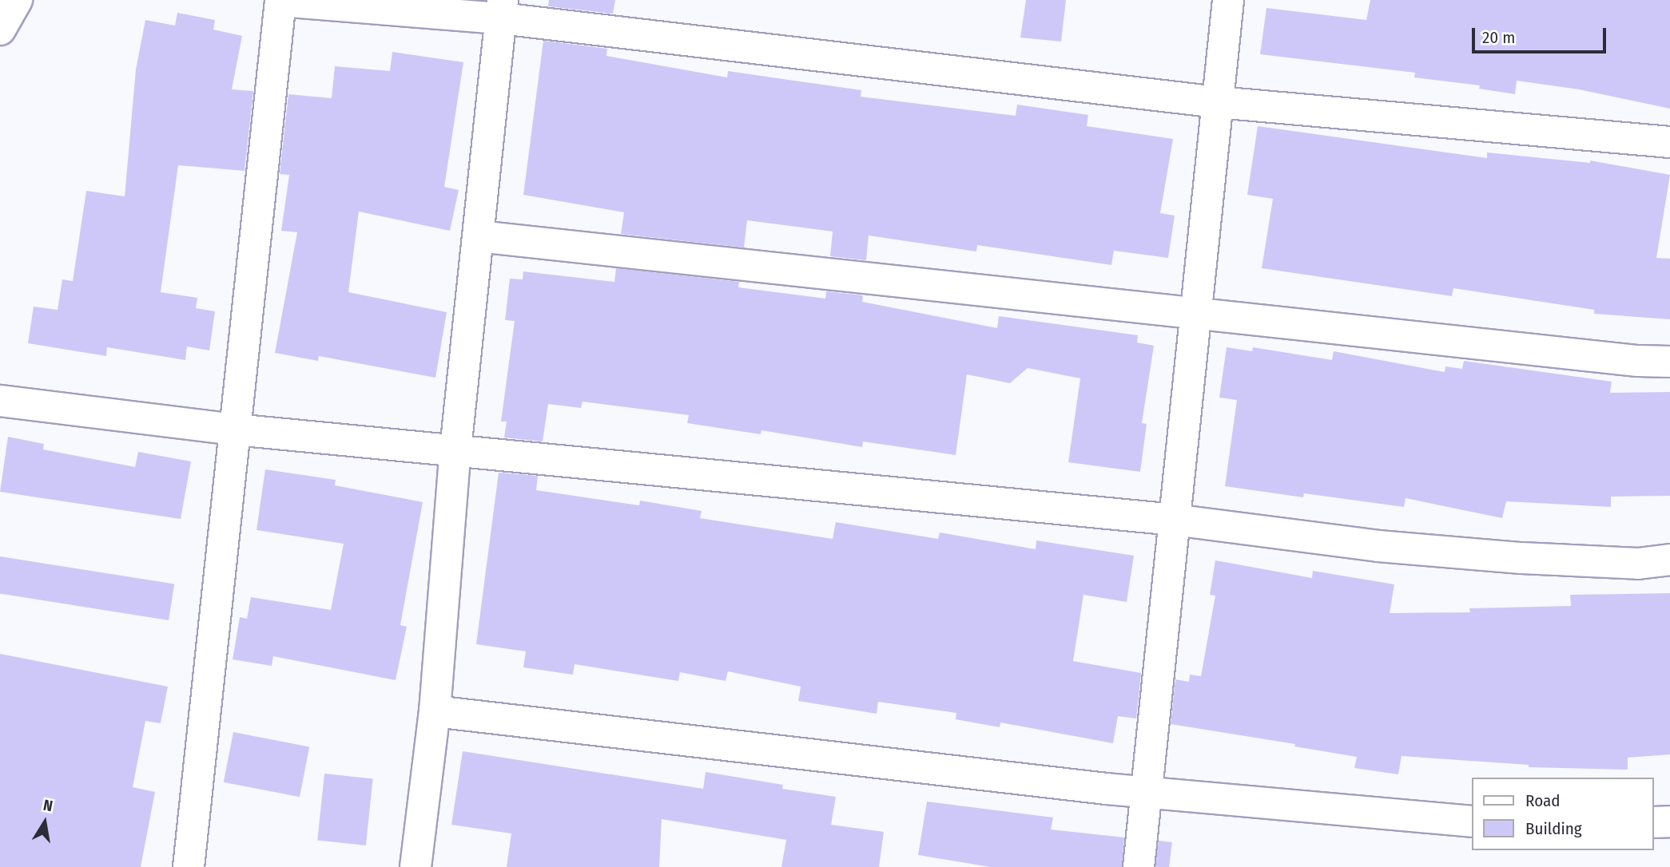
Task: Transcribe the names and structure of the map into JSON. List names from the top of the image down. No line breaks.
{"legend":["Road","Building"],"scale_bar":"20 m","north":"top"}
